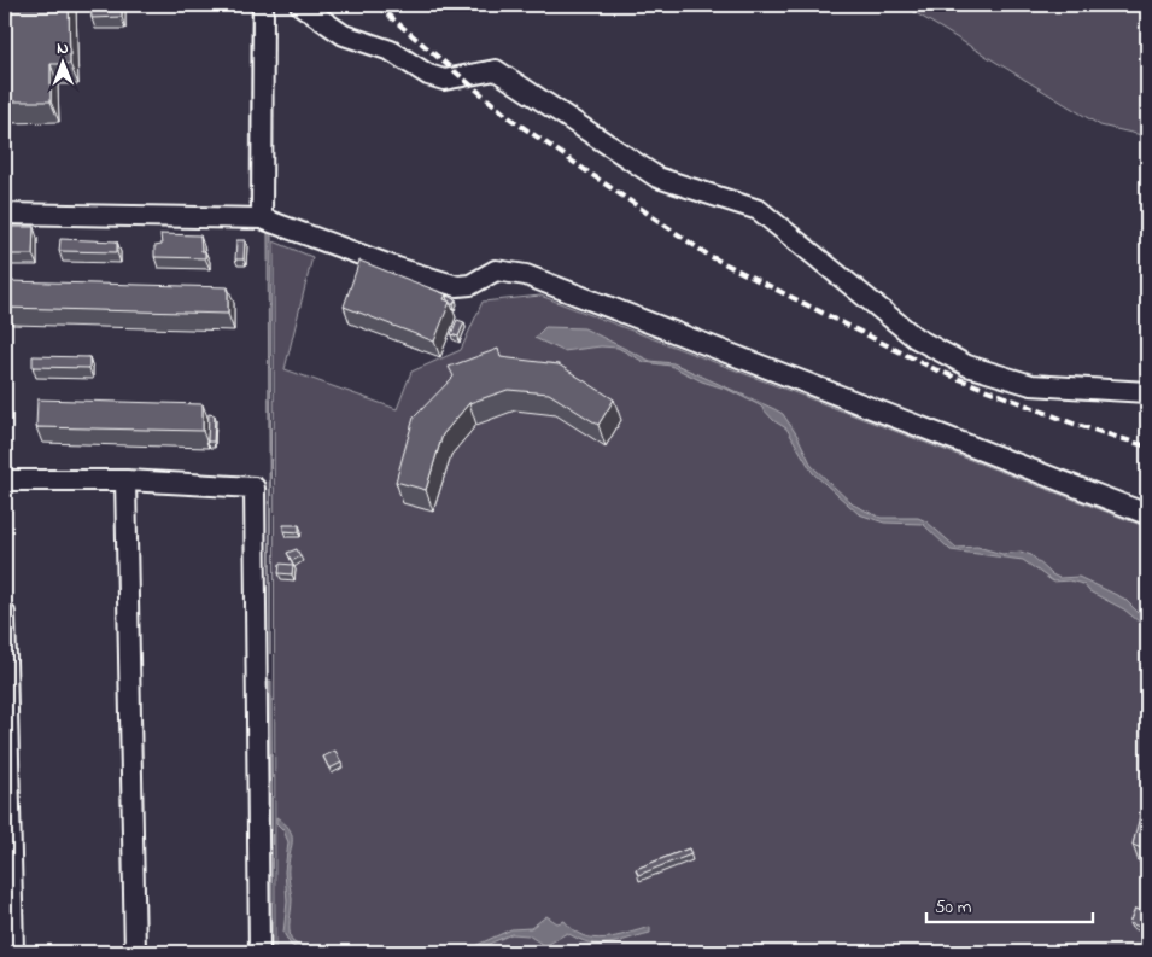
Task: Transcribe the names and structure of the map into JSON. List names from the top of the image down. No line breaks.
{"scale_bar":"50 m","north":"top"}
